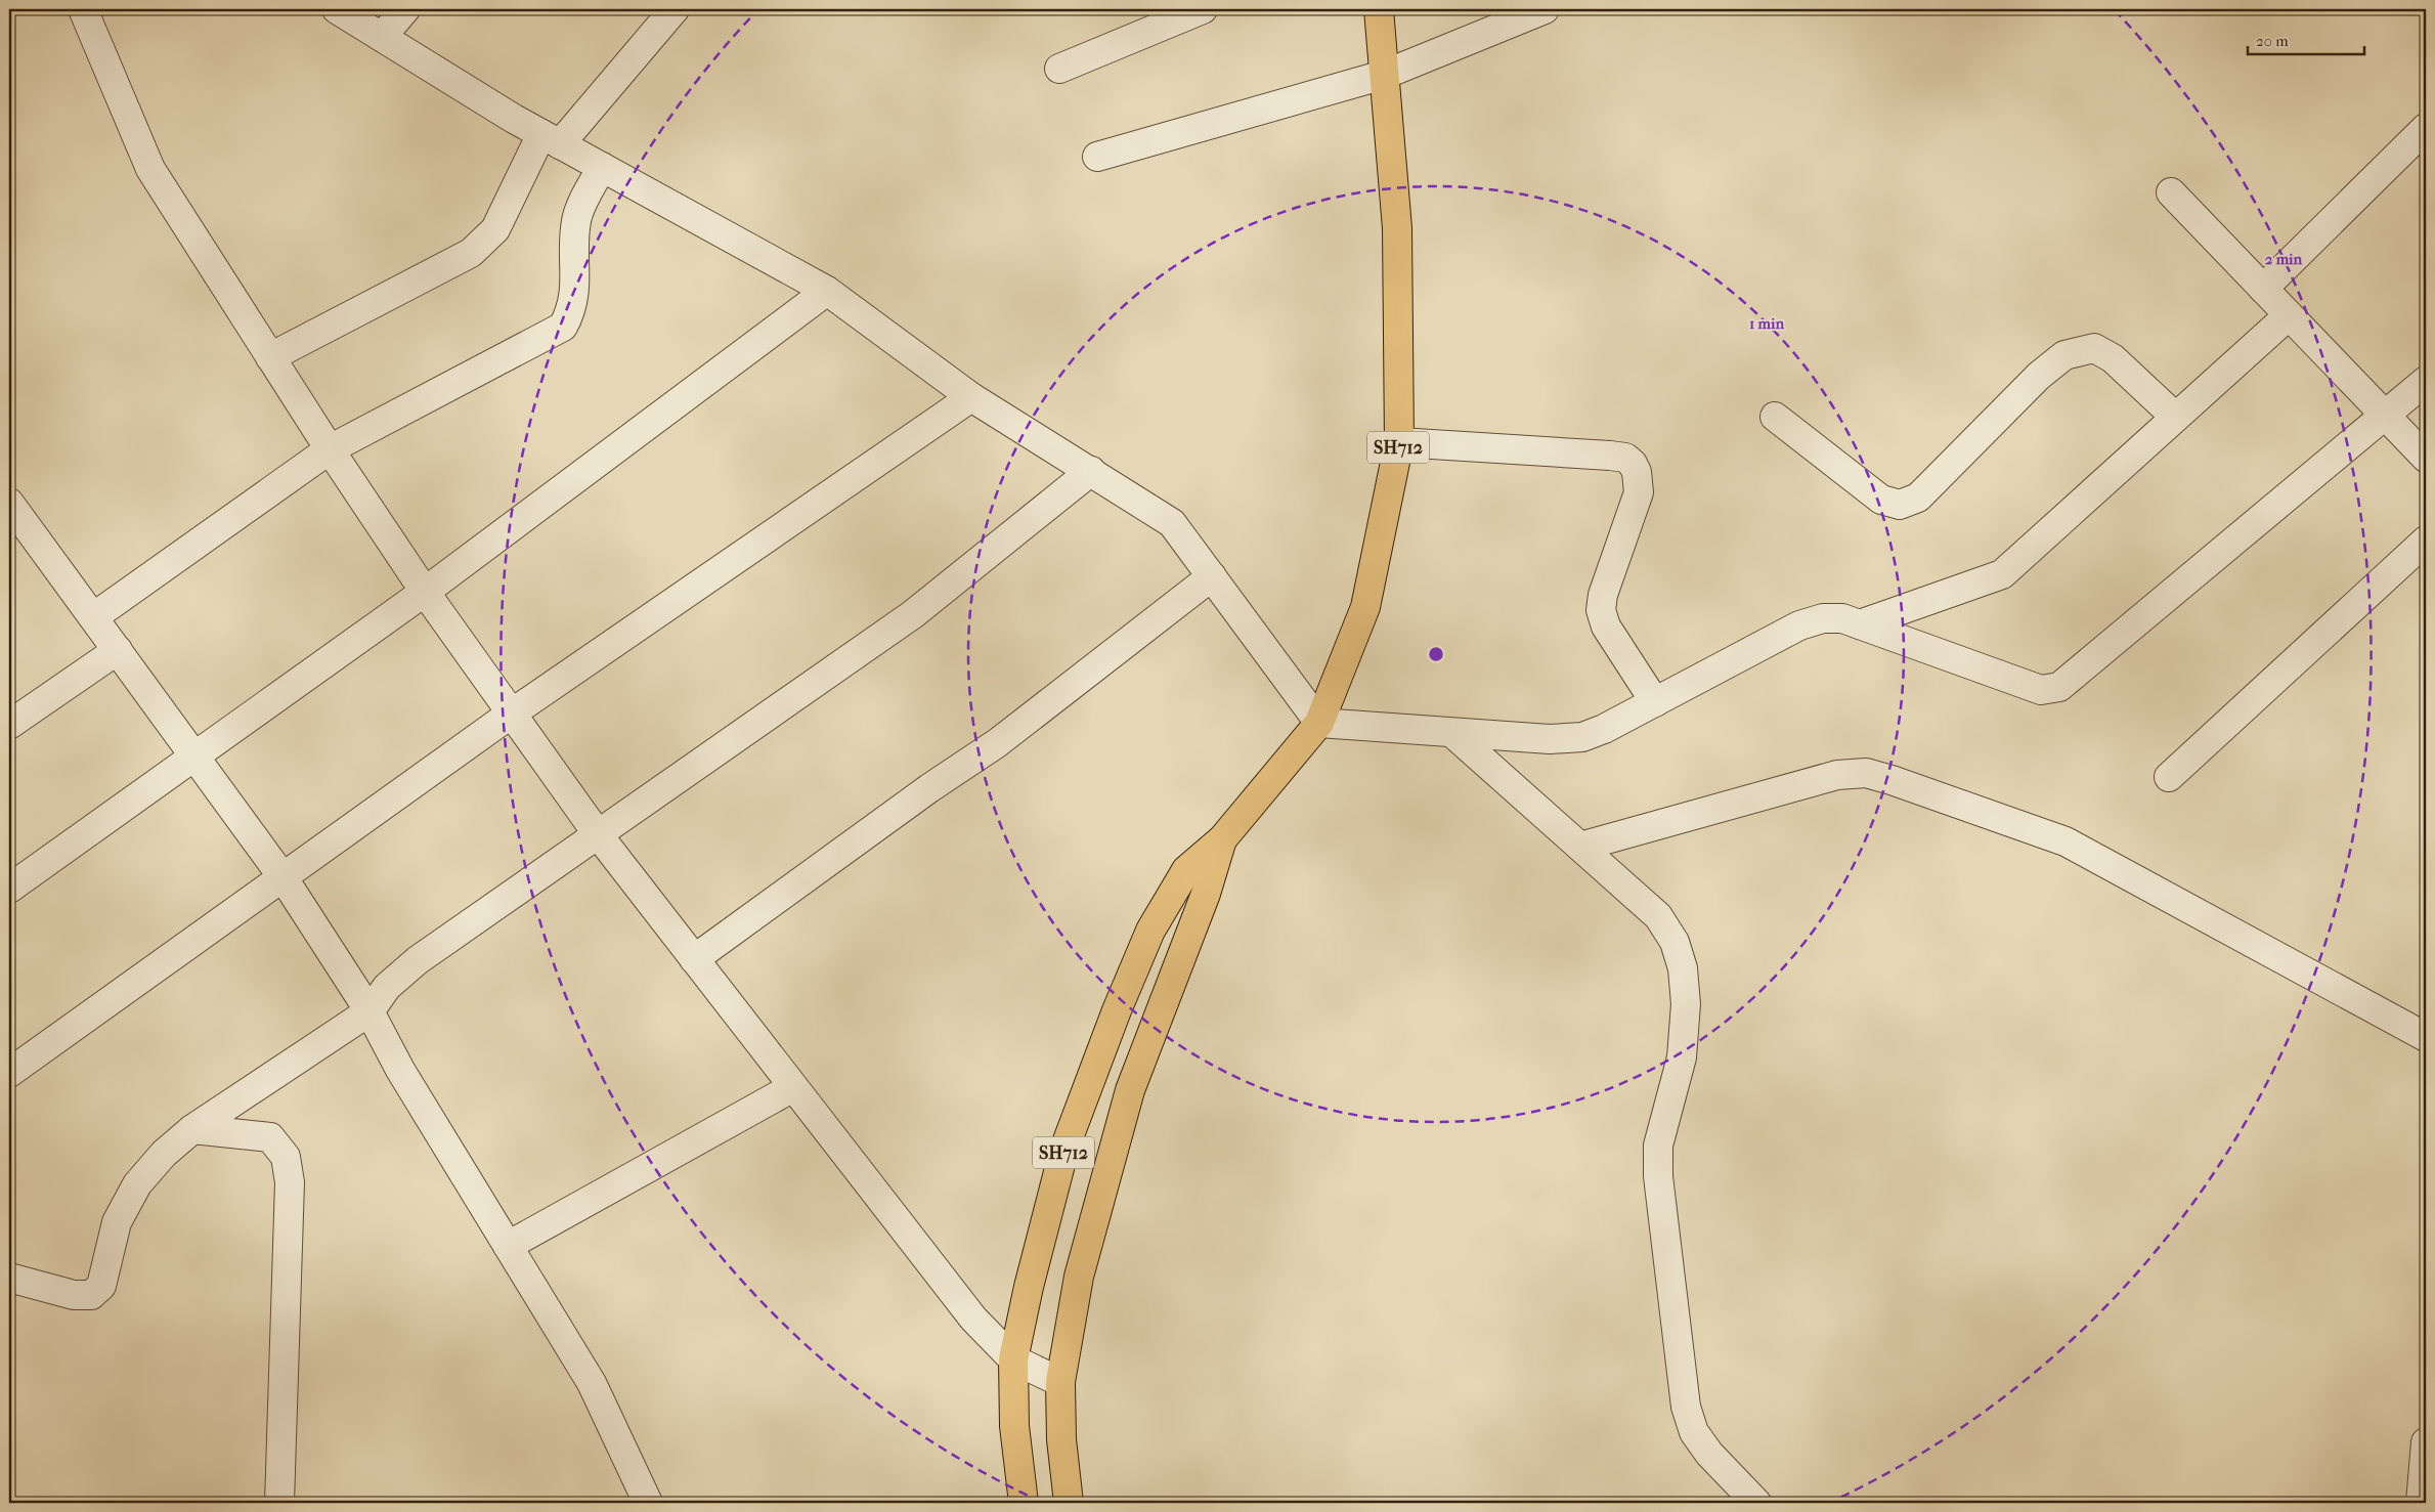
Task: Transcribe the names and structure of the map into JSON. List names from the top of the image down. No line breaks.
{"streets":{"main road":["SH712"]},"scale_bar":"20 m","rings":["2 min","1 min"]}
